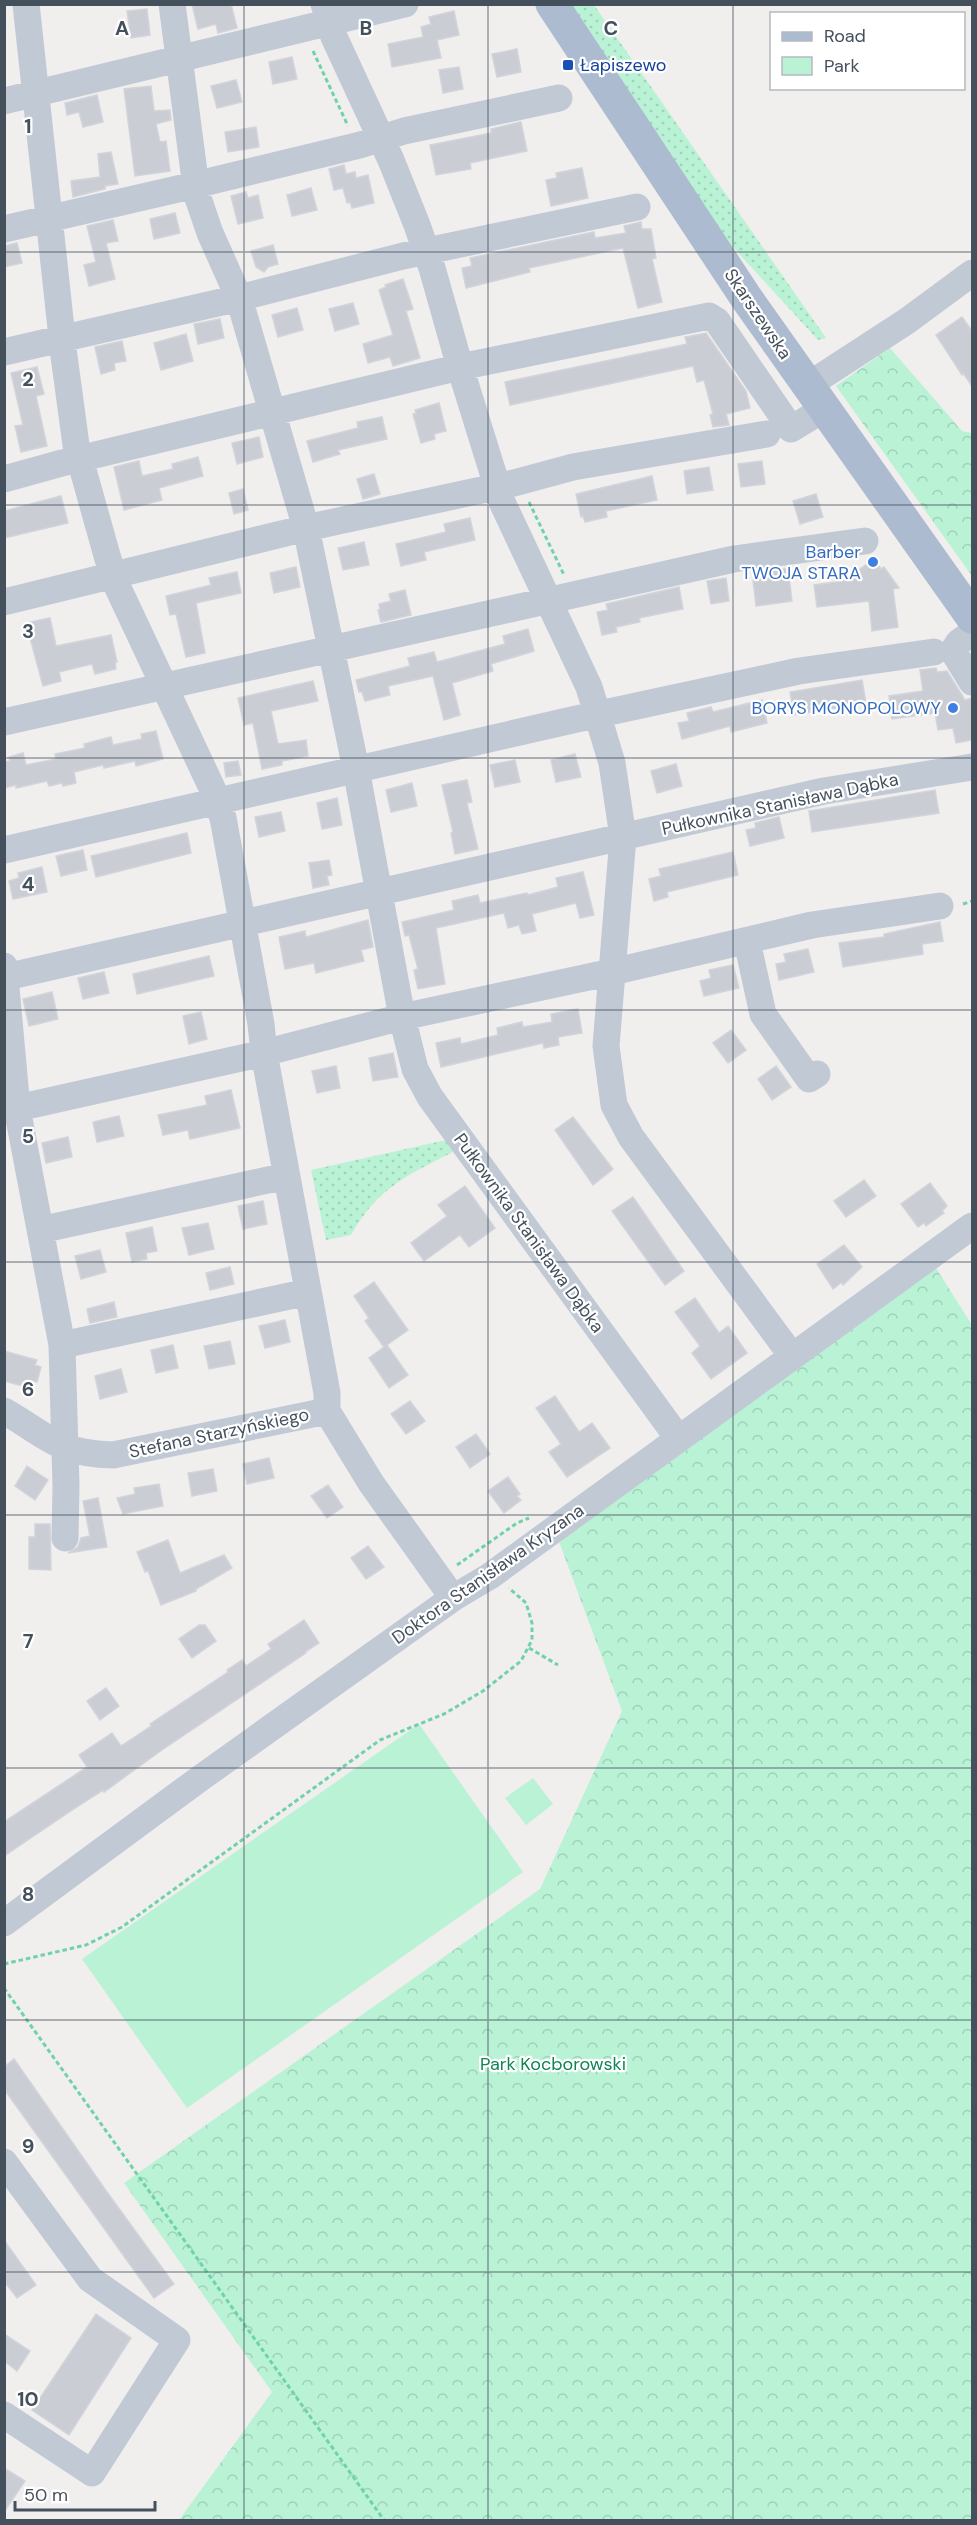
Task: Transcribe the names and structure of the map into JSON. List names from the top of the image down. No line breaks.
{"streets":{"main road":["Skarszewska"],"street":["Pułkownika Stanisława Dąbka","Stefana Starzyńskiego","Doktora Stanisława Kryzana"]},"crossings":[["Pułkownika Stanisława Dąbka","Doktora Stanisława Kryzana"],["Stefana Starzyńskiego","Doktora Stanisława Kryzana"]],"parks":["Park Kocborowski"],"places":{"transit":["Łapiszewo"],"other":["Barber TWOJA STARA","BORYS MONOPOLOWY"]},"legend":["Road","Park"],"scale_bar":"50 m","grid":{"columns":["A","B","C"],"rows":["1","2","3","4","5","6","7","8","9","10"]}}
